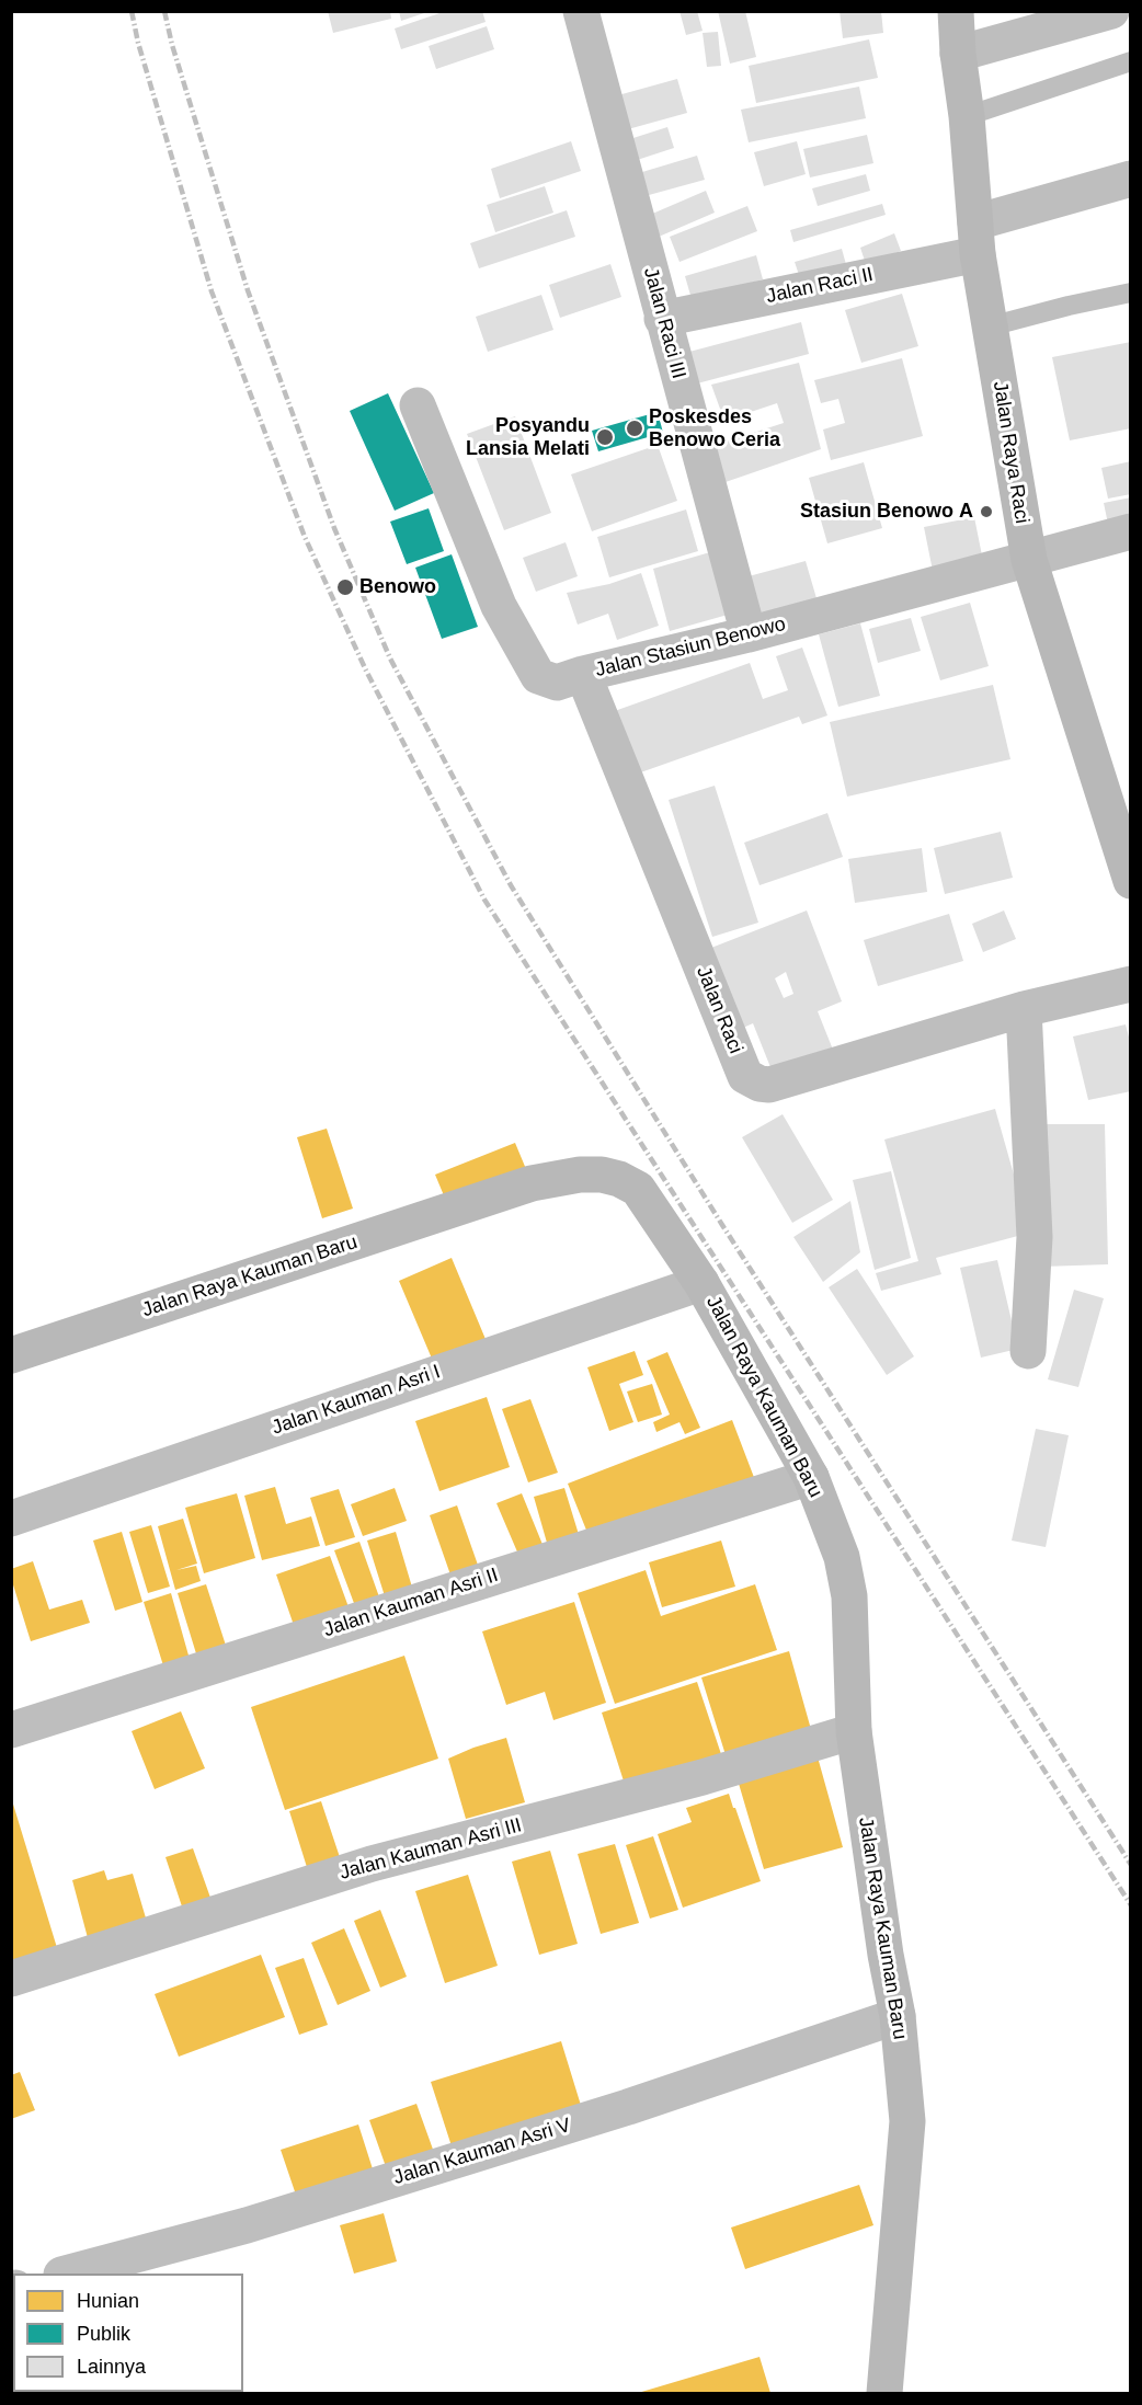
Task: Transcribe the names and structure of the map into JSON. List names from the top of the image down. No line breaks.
{"streets":{"street":["Jalan Raci II","Jalan Raci III","Jalan Raya Raci","Jalan Stasiun Benowo","Jalan Raci","Jalan Raya Kauman Baru","Jalan Kauman Asri I","Jalan Kauman Asri II","Jalan Kauman Asri III","Jalan Kauman Asri V"]},"crossings":[["Jalan Raci II","Jalan Raci III"],["Jalan Raci II","Jalan Raya Raci"],["Jalan Raci III","Jalan Stasiun Benowo"],["Jalan Raya Raci","Jalan Stasiun Benowo"],["Jalan Stasiun Benowo","Jalan Raci"],["Jalan Raya Kauman Baru","Jalan Kauman Asri I"],["Jalan Raya Kauman Baru","Jalan Kauman Asri II"],["Jalan Raya Kauman Baru","Jalan Kauman Asri III"],["Jalan Raya Kauman Baru","Jalan Kauman Asri V"]],"places":["Poskesdes Benowo Ceria","Posyandu Lansia Melati","Stasiun Benowo A","Benowo"],"legend":["Hunian","Publik","Lainnya"]}
